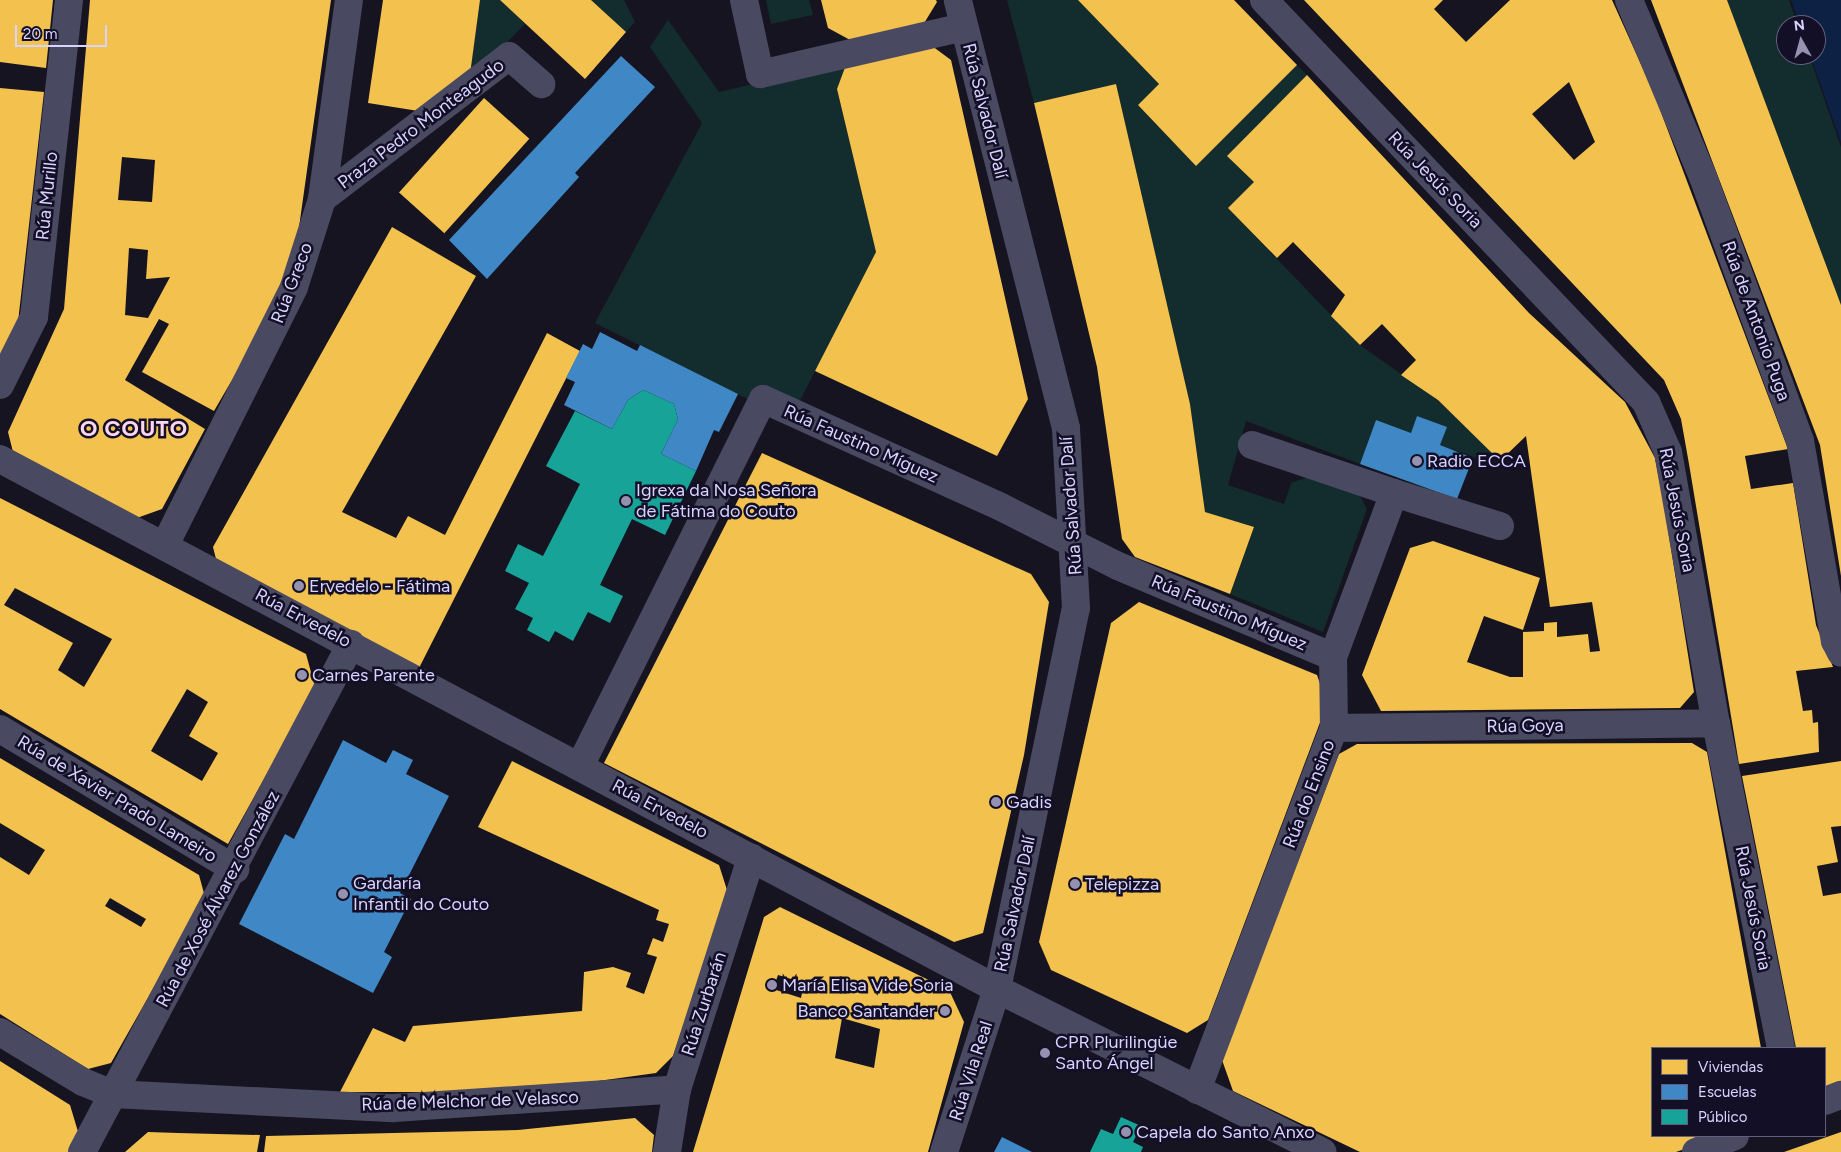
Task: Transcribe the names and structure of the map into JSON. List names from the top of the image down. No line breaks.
{"streets":{"street":["Rúa Salvador Dalí","Praza Pedro Monteagudo","Rúa Jesús Soria","Rúa Murillo","Rúa Greco","Rúa de Antonio Puga","Rúa Faustino Míguez","Rúa Ervedelo","Rúa Goya","Rúa do Ensino","Rúa de Xavier Prado Lameiro","Rúa de Xosé Álvarez González","Rúa Zurbarán","Rúa Vila Real","Rúa de Melchor de Velasco"]},"crossings":[["Rúa Salvador Dalí","Rúa Faustino Míguez"],["Rúa Salvador Dalí","Rúa Ervedelo"],["Rúa Salvador Dalí","Rúa Vila Real"],["Praza Pedro Monteagudo","Rúa Greco"],["Rúa Jesús Soria","Rúa Goya"],["Rúa Greco","Rúa Ervedelo"],["Rúa Faustino Míguez","Rúa Ervedelo"],["Rúa Faustino Míguez","Rúa do Ensino"],["Rúa Ervedelo","Rúa do Ensino"],["Rúa Ervedelo","Rúa de Xosé Álvarez González"],["Rúa Ervedelo","Rúa Zurbarán"],["Rúa Ervedelo","Rúa Vila Real"],["Rúa Goya","Rúa do Ensino"],["Rúa de Xavier Prado Lameiro","Rúa de Xosé Álvarez González"],["Rúa de Xosé Álvarez González","Rúa de Melchor de Velasco"],["Rúa Zurbarán","Rúa de Melchor de Velasco"]],"districts":["O COUTO"],"places":["Radio ECCA","Igrexa da Nosa Señora de Fátima do Couto","Ervedelo - Fátima","Carnes Parente","Gadis","Telepizza","Gardaría Infantil do Couto","María Elisa Vide Soria","Banco Santander","CPR Plurilingüe Santo Ángel","Capela do Santo Anxo"],"legend":["Viviendas","Escuelas","Público"],"scale_bar":"20 m","north":"top"}
